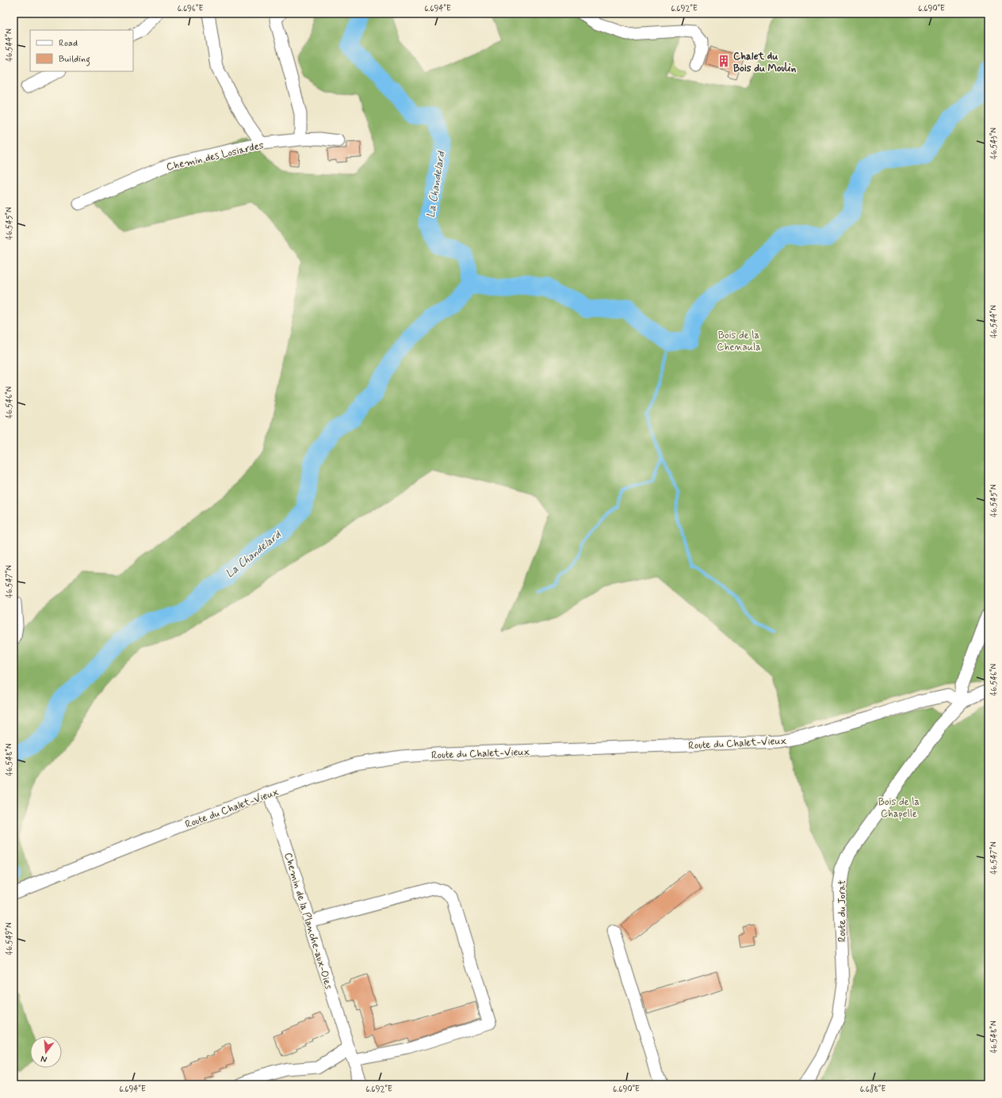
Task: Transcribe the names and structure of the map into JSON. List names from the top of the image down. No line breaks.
{"streets":{"street":["Chemin des Losiardes","Route du Chalet-Vieux","Route du Jorat","Chemin de la Planche-aux-Oies"]},"crossings":[["Route du Chalet-Vieux","Route du Jorat"],["Route du Chalet-Vieux","Chemin de la Planche-aux-Oies"]],"water":["La Chandelard"],"parks":["Bois de la Chenaula","Bois de la Chapelle"],"places":{"building":["Chalet du Bois du Moulin"]},"legend":["Road","Building"],"north":"bottom","coordinates":["6.696°E","6.694°E","6.692°E","6.690°E","46.544°N","46.543°N","46.545°N","46.546°N","46.547°N","46.548°N","46.549°N","6.688°E"]}
